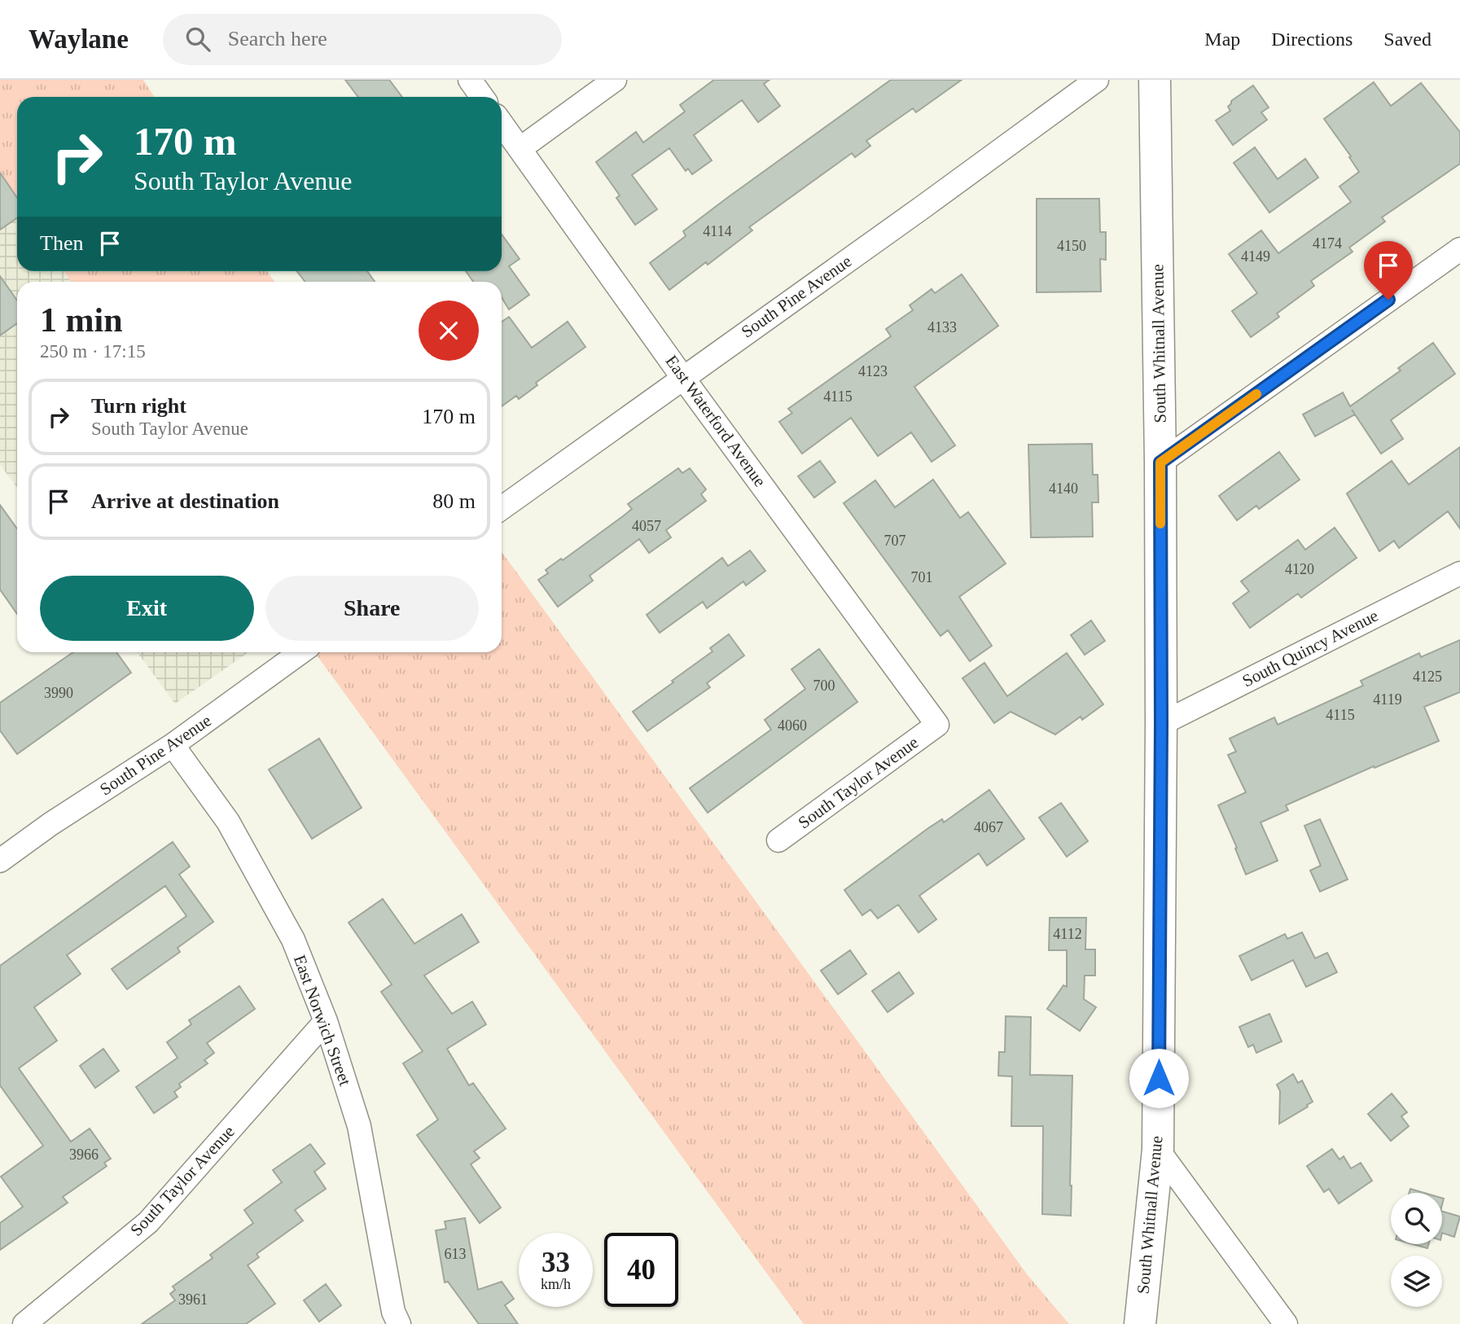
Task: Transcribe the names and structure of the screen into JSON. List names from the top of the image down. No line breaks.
{"streets":{"street":["South Pine Avenue","South Whitnall Avenue","East Waterford Avenue","South Quincy Avenue","South Taylor Avenue","East Norwich Street"]},"crossings":[["South Pine Avenue","East Waterford Avenue"],["South Pine Avenue","East Norwich Street"],["South Whitnall Avenue","South Quincy Avenue"],["East Waterford Avenue","South Taylor Avenue"],["South Taylor Avenue","East Norwich Street"]],"house_numbers":["4114","4174","4150","4149","4133","4123","4115","4140","4057","707","4120","701","4125","700","3990","4119","4115","4060","4067","4112","3966","613","3961"],"page":{"header":"Waylane","search":"Search here","nav":["Map","Directions","Saved"],"turn":["170 m","South Taylor Avenue"],"then":"Then","heading":["1 min","250 m · 17:15"],"list":[{"name":"Turn right","note":"South Taylor Avenue","value":"170 m"},{"name":"Arrive at destination","value":"80 m"}],"buttons":["Exit","Share"],"speed":"33 km/h","limit":"40"}}
